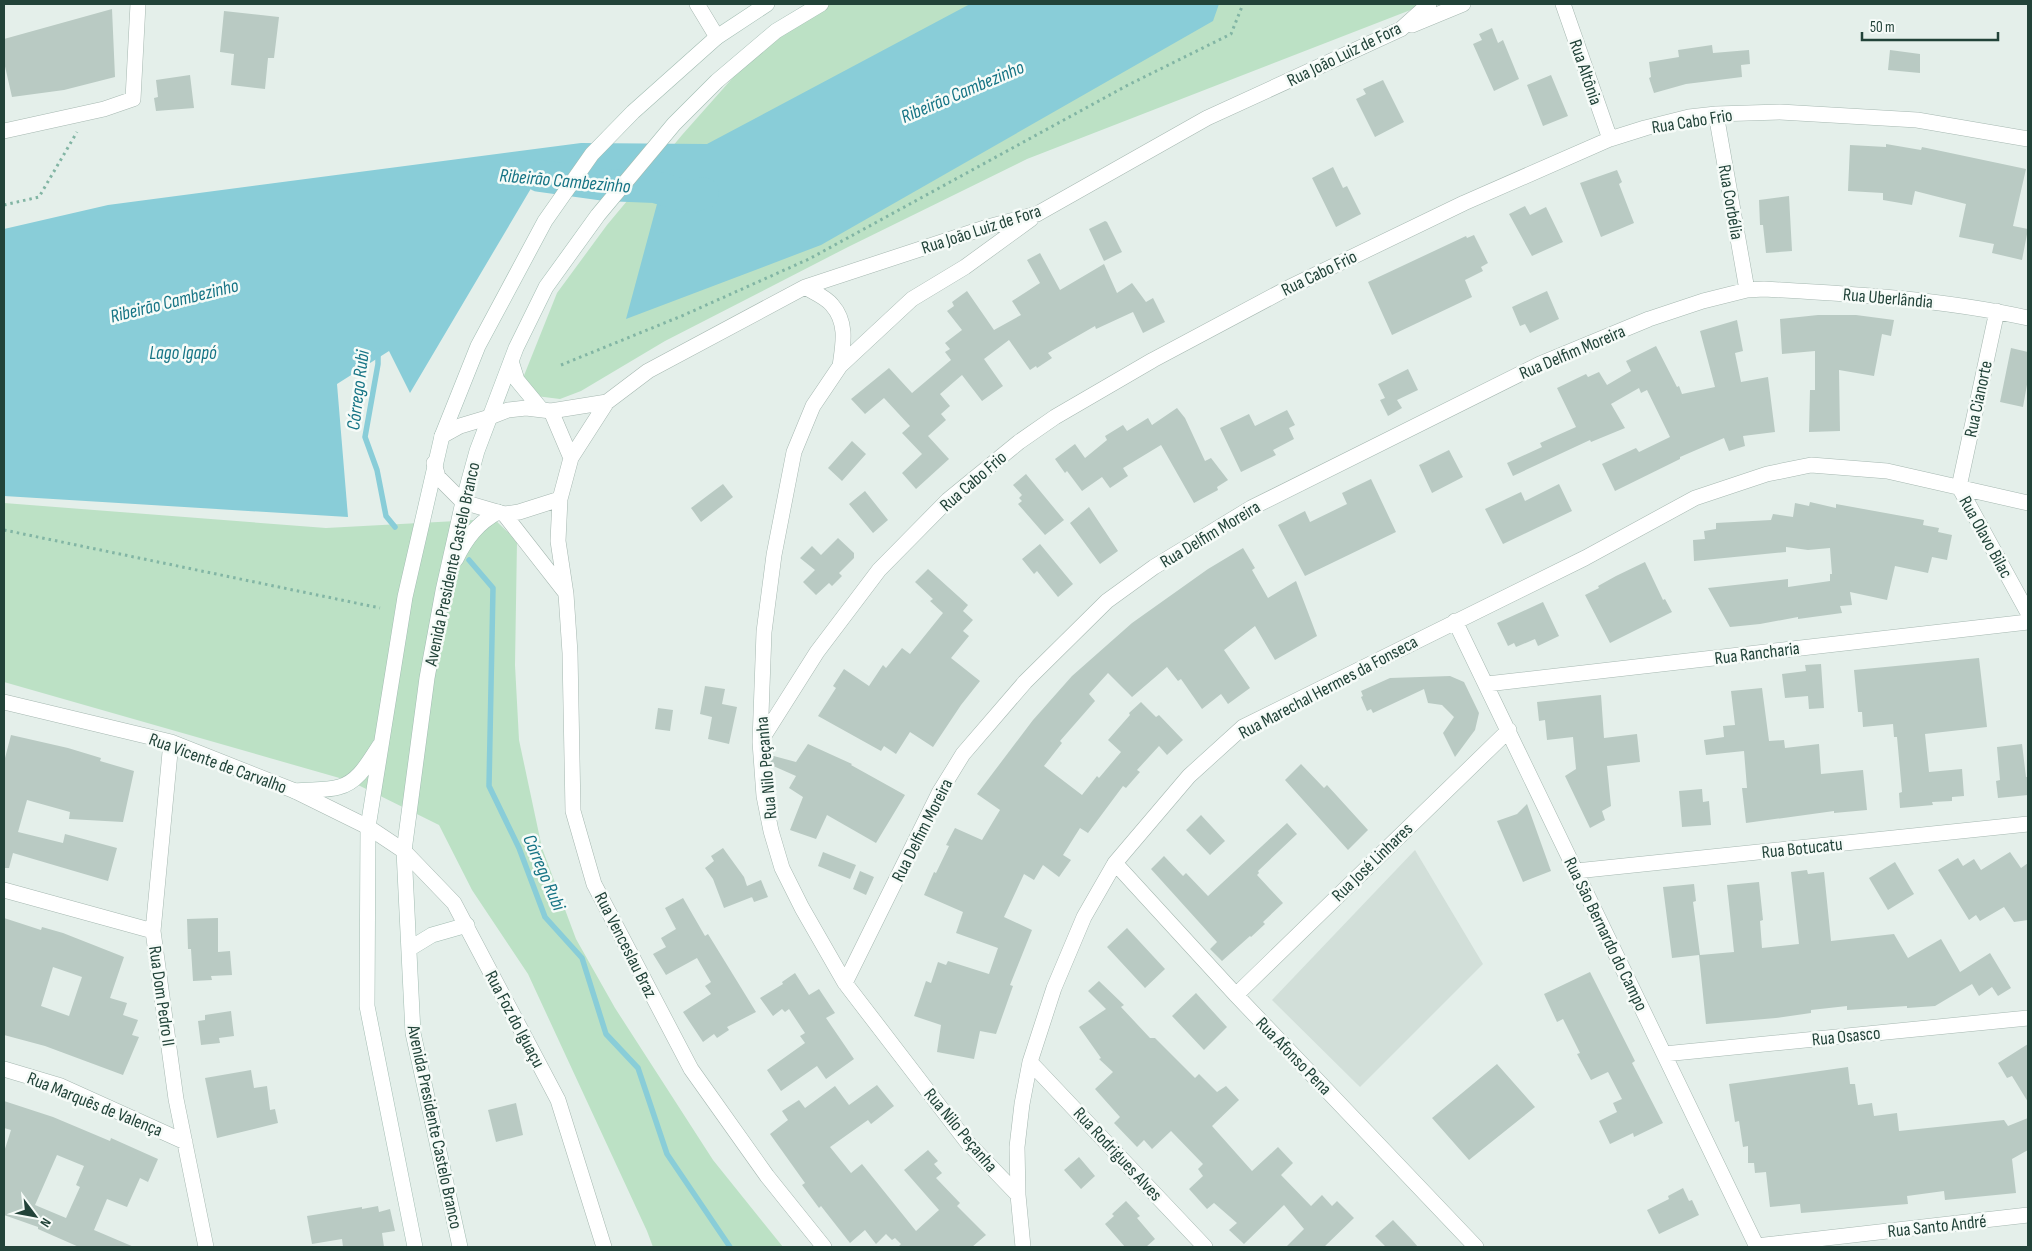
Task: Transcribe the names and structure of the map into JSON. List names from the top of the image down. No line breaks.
{"streets":{"street":["Rua João Luiz de Fora","Rua Altônia","Rua Cabo Frio","Rua Corbélia","Rua Uberlândia","Rua Delfim Moreira","Rua Cianorte","Rua Olavo Bilac","Avenida Presidente Castelo Branco","Rua Rancharia","Rua Marechal Hermes da Fonseca","Rua Vicente de Carvalho","Rua Nilo Peçanha","Rua Botucatu","Rua José Linhares","Rua São Bernardo do Campo","Rua Venceslau Braz","Rua Dom Pedro II","Rua Foz do Iguaçu","Rua Osasco","Rua Afonso Pena","Rua Marquês de Valença","Rua Rodrigues Alves","Rua Santo André"]},"crossings":[["Rua João Luiz de Fora","Avenida Presidente Castelo Branco"],["Rua João Luiz de Fora","Rua Venceslau Braz"],["Rua Altônia","Rua Cabo Frio"],["Rua Cabo Frio","Rua Corbélia"],["Rua Cabo Frio","Rua Nilo Peçanha"],["Rua Corbélia","Rua Uberlândia"],["Rua Corbélia","Rua Delfim Moreira"],["Rua Uberlândia","Rua Delfim Moreira"],["Rua Uberlândia","Rua Cianorte"],["Rua Delfim Moreira","Rua Nilo Peçanha"],["Rua Cianorte","Rua Olavo Bilac"],["Rua Cianorte","Rua Marechal Hermes da Fonseca"],["Rua Olavo Bilac","Rua Marechal Hermes da Fonseca"],["Avenida Presidente Castelo Branco","Rua Vicente de Carvalho"],["Avenida Presidente Castelo Branco","Rua Venceslau Braz"],["Avenida Presidente Castelo Branco","Rua Foz do Iguaçu"],["Rua Rancharia","Rua São Bernardo do Campo"],["Rua Marechal Hermes da Fonseca","Rua Nilo Peçanha"],["Rua Marechal Hermes da Fonseca","Rua São Bernardo do Campo"],["Rua Marechal Hermes da Fonseca","Rua Afonso Pena"],["Rua Marechal Hermes da Fonseca","Rua Rodrigues Alves"],["Rua Vicente de Carvalho","Rua Dom Pedro II"],["Rua Vicente de Carvalho","Rua Foz do Iguaçu"],["Rua Botucatu","Rua São Bernardo do Campo"],["Rua José Linhares","Rua São Bernardo do Campo"],["Rua José Linhares","Rua Afonso Pena"],["Rua São Bernardo do Campo","Rua Osasco"],["Rua São Bernardo do Campo","Rua Santo André"],["Rua Dom Pedro II","Rua Marquês de Valença"]],"water":["Ribeirão Cambezinho","Lago Igapó","Córrego Rubi"],"scale_bar":"50 m","north":"bottom right"}
